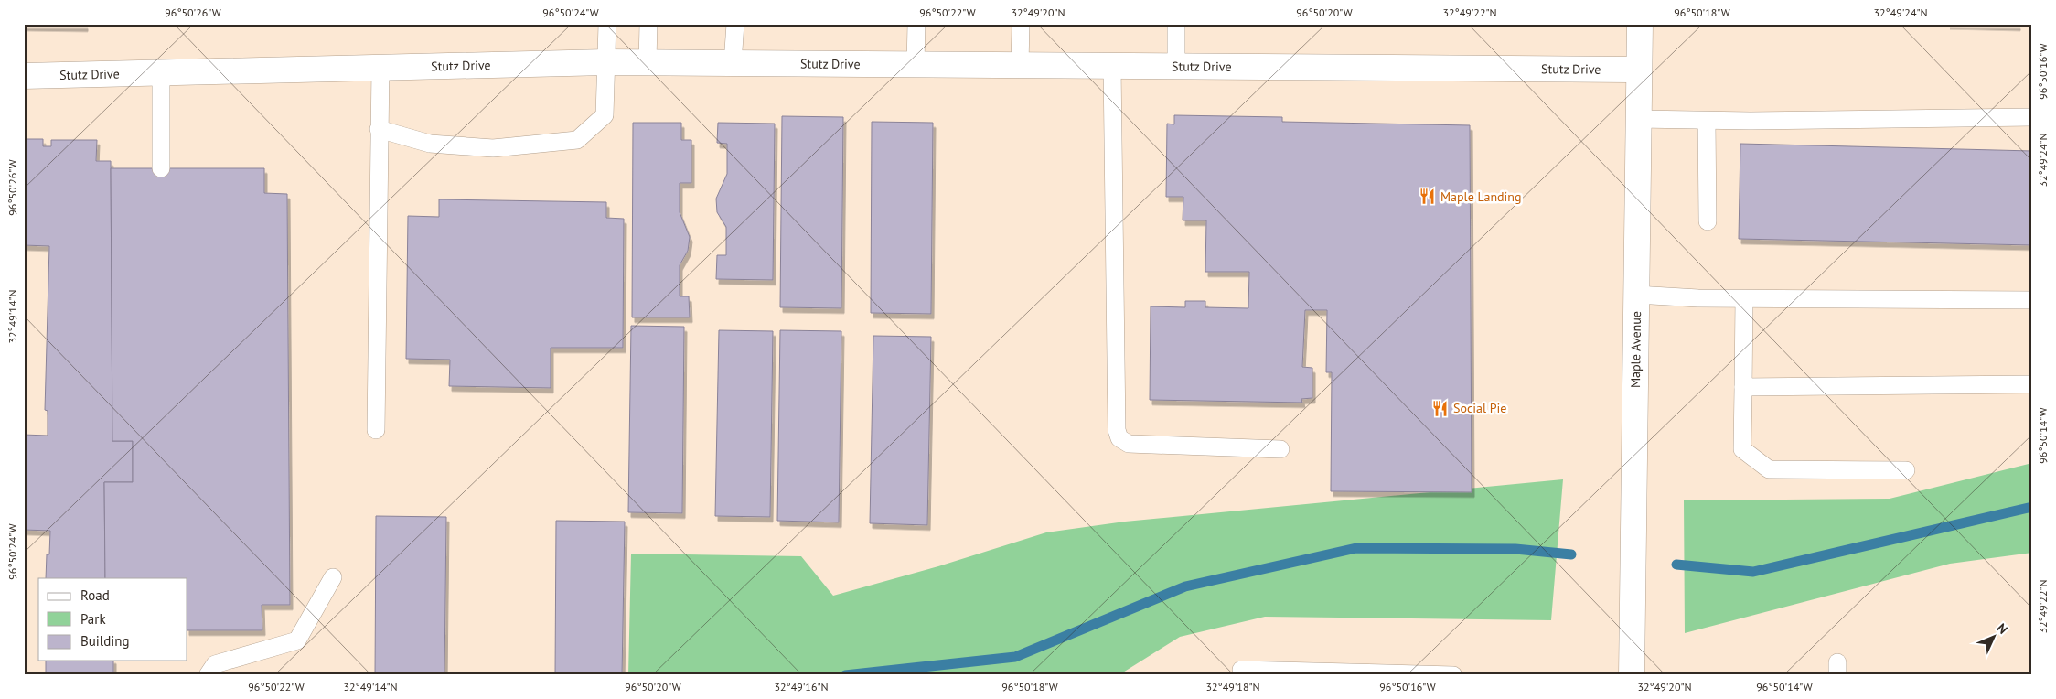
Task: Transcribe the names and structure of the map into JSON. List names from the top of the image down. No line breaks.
{"streets":{"street":["Stutz Drive","Maple Avenue"]},"crossings":[["Stutz Drive","Maple Avenue"]],"places":{"restaurant":["Maple Landing","Social Pie"]},"legend":["Road","Park","Building"],"north":"top right","coordinates":["96°50'26\"W","96°50'24\"W","96°50'22\"W","32°49'20\"N","96°50'20\"W","32°49'22\"N","96°50'18\"W","32°49'24\"N","96°50'16\"W","32°49'14\"N","96°50'14\"W","32°49'16\"N","32°49'18\"N"]}
